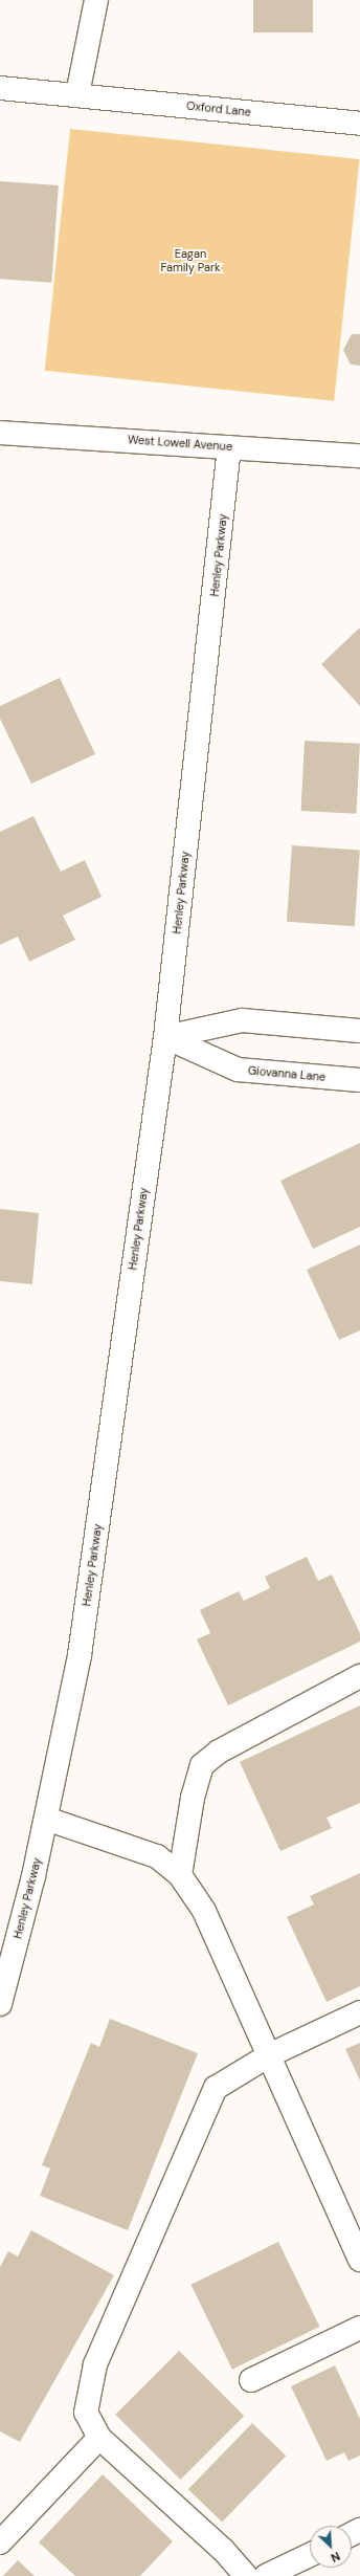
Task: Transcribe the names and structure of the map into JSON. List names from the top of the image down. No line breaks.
{"streets":{"street":["Oxford Lane","West Lowell Avenue","Henley Parkway","Giovanna Lane"]},"crossings":[["West Lowell Avenue","Henley Parkway"],["Henley Parkway","Giovanna Lane"]],"parks":["Eagan Family Park"],"north":"bottom right"}
